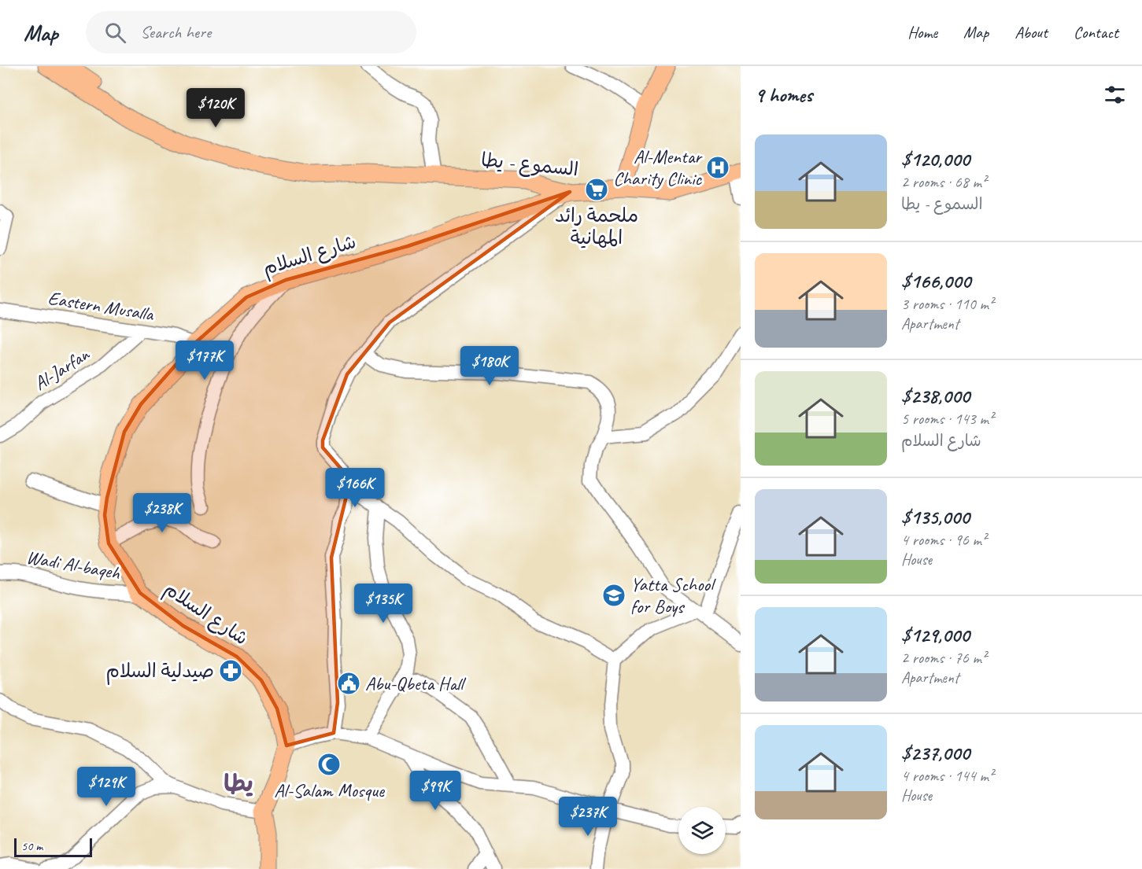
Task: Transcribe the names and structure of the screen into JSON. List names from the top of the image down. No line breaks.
{"streets":{"main road":["السموع - يطا","شارع السلام"],"street":["Eastern Musalla","Al-Jarfan","Wadi Al-baqeh"]},"crossings":[["السموع - يطا","شارع السلام"],["شارع السلام","Eastern Musalla"],["شارع السلام","Wadi Al-baqeh"],["Eastern Musalla","Al-Jarfan"]],"districts":["يطا"],"places":{"hospital":["Al-Mentar Charity Clinic"],"supermarket":["ملحمة رائد المهانية"],"school or university":["Yatta School for Boys"],"pharmacy":["صيدلية السلام"],"public building":["Abu-Qbeta Hall"],"mosque":["Al-Salam Mosque"]},"scale_bar":"50 m","page":{"header":"Map","search":"Search here","nav":["Home","Map","About","Contact"],"heading":"9 homes","price":["$120K","$177K","$180K","$166K","$238K","$135K","$129K","$99K","$237K"],"list":[{"name":"$120,000","note":"2 rooms · 68 m² · السموع - يطا"},{"name":"$166,000","note":"3 rooms · 110 m² · Apartment"},{"name":"$238,000","note":"5 rooms · 143 m² · شارع السلام"},{"name":"$135,000","note":"4 rooms · 96 m² · House"},{"name":"$129,000","note":"2 rooms · 76 m² · Apartment"},{"name":"$237,000","note":"4 rooms · 144 m² · House"}],"scale":"50 m"}}
